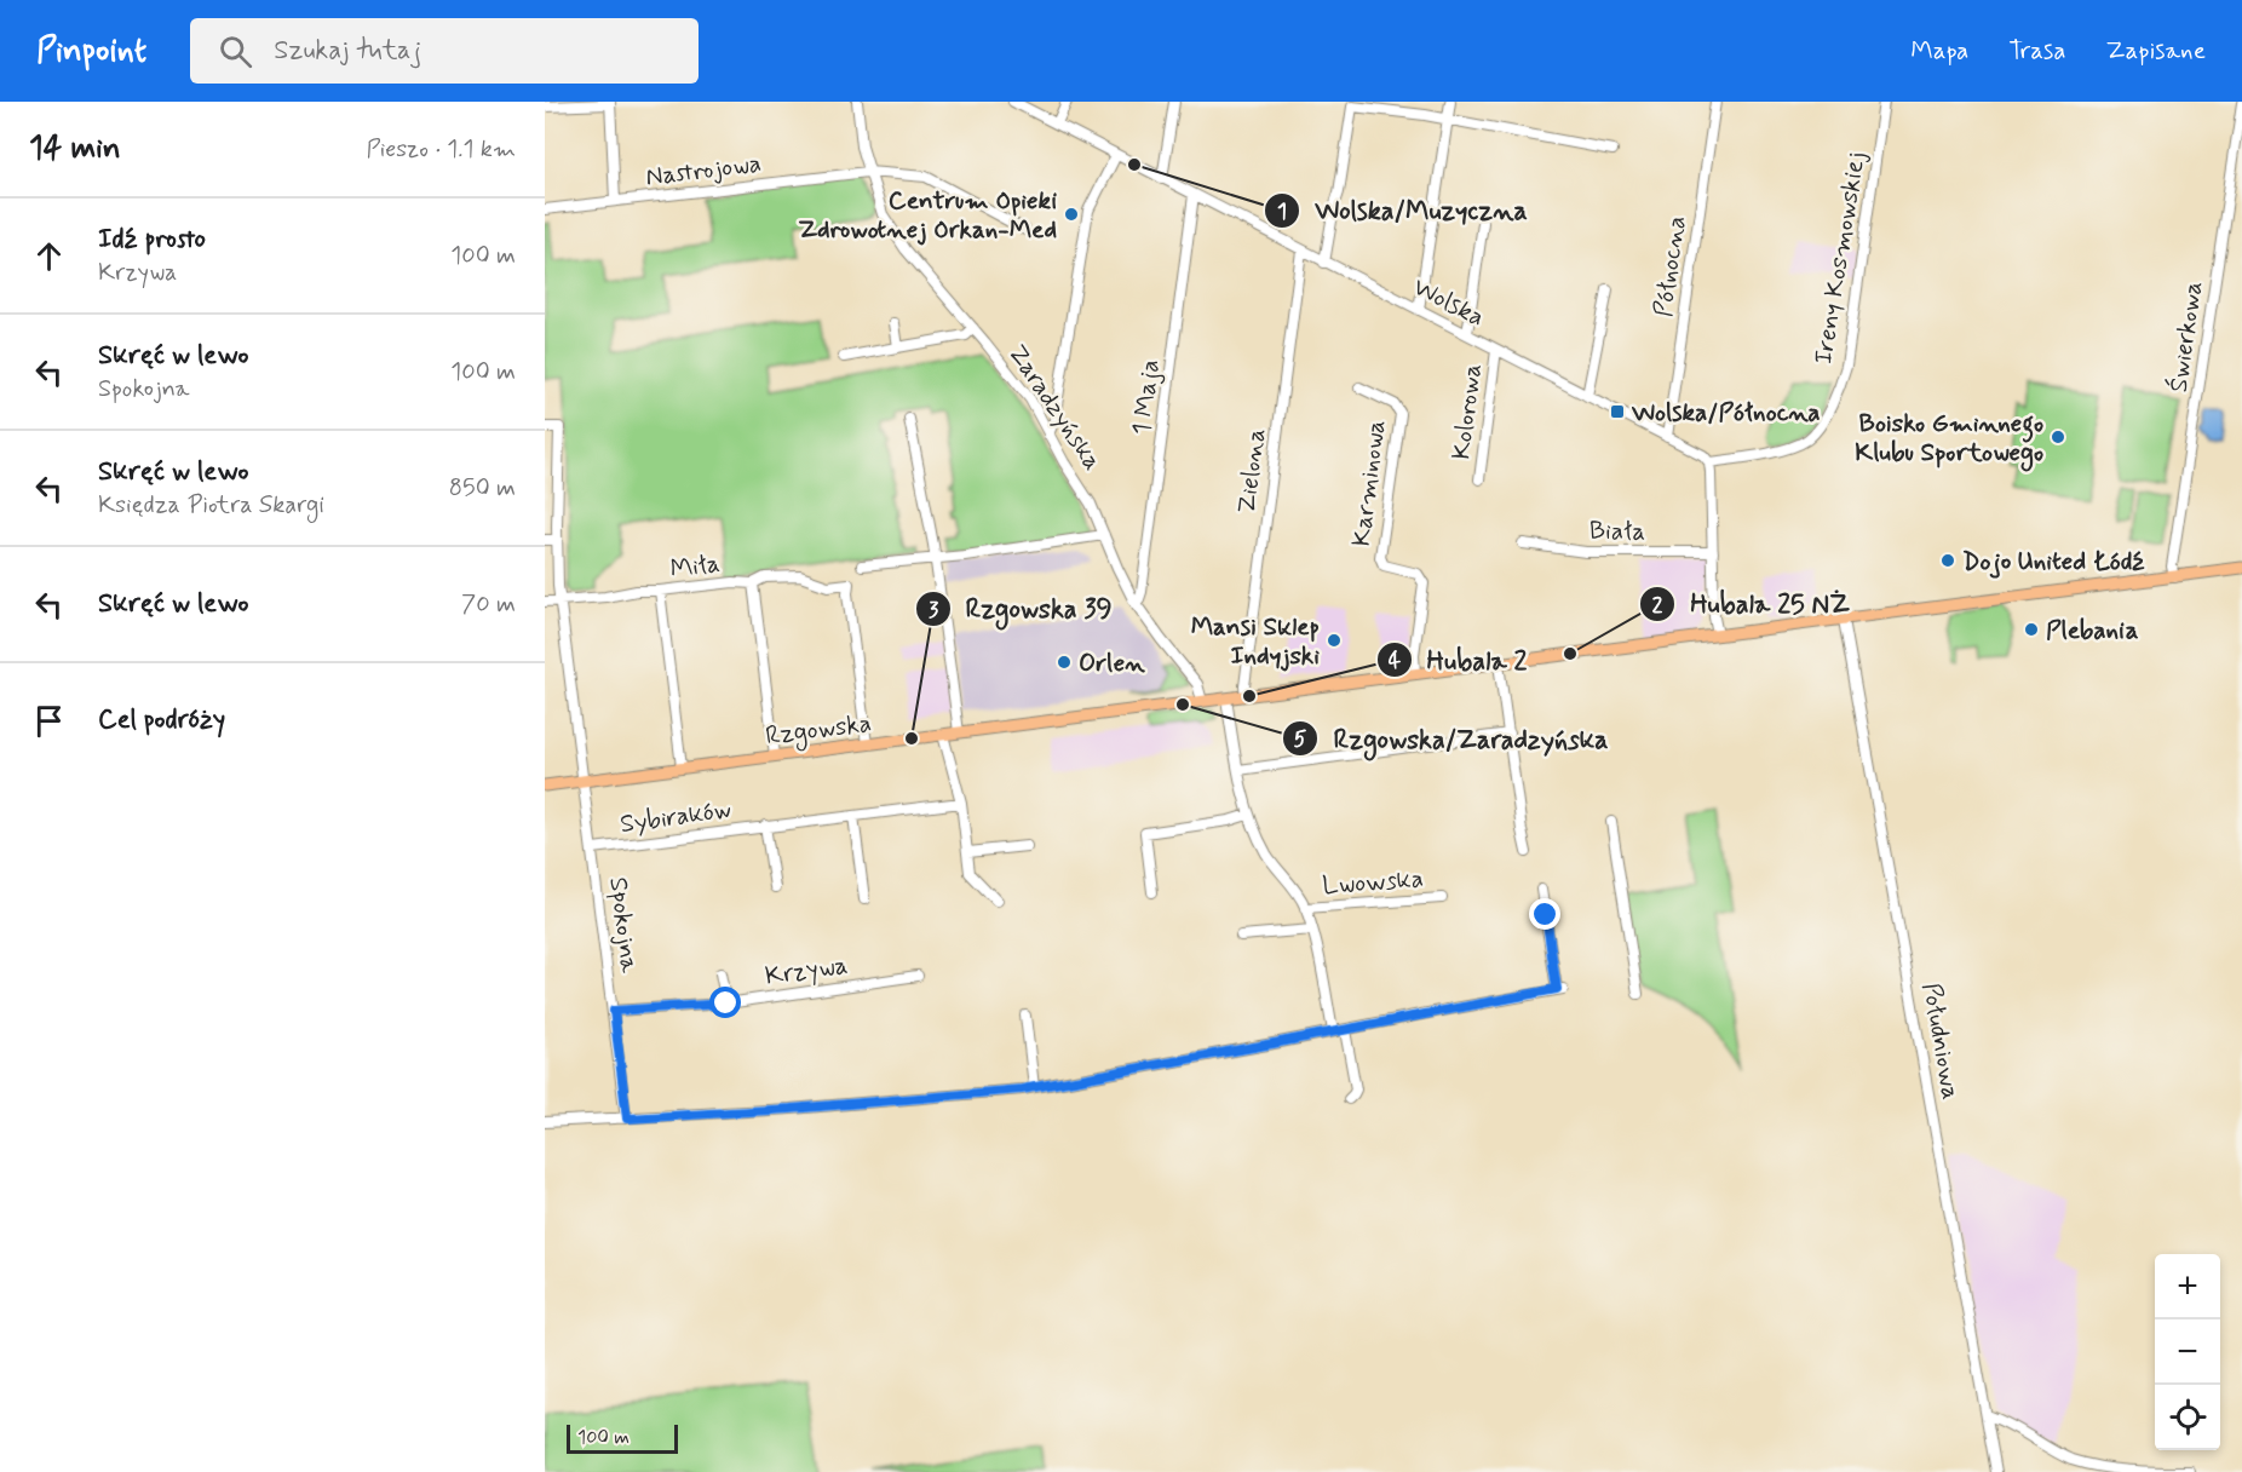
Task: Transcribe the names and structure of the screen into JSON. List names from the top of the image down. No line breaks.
{"streets":{"main road":["Rzgowska"],"street":["Nastrojowa","Ireny Kosmowskiej","Północna","Wolska","Świerkowa","1 Maja","Zaradzyńska","Kolorowa","Zielona","Karminowa","Biała","Miła","Sybiraków","Lwowska","Spokojna","Krzywa","Południowa"]},"crossings":[["Nastrojowa","Zaradzyńska"],["Ireny Kosmowskiej","Wolska"],["Północna","Wolska"],["Wolska","1 Maja"],["Wolska","Kolorowa"],["Wolska","Zielona"],["Świerkowa","Rzgowska"],["1 Maja","Zaradzyńska"],["Zaradzyńska","Rzgowska"],["Zielona","Rzgowska"],["Karminowa","Rzgowska"],["Miła","Rzgowska"],["Miła","Spokojna"],["Rzgowska","Spokojna"],["Rzgowska","Południowa"],["Sybiraków","Spokojna"],["Spokojna","Krzywa"]],"places":{"other":["Wolska/Muzyczna","Centrum Opieki Zdrowotnej Orkan-Med","Boisko Gminnego Klubu Sportowego","Dojo United Łódź","Plebania","Mansi Sklep Indyjski","Hubala 25 NŻ","Orlen","Hubala 2","Rzgowska/Zaradzyńska","Rzgowska 39"],"transit":["Wolska/Północna"]},"scale_bar":"100 m","page":{"header":"Pinpoint","search":"Szukaj tutaj","nav":["Mapa","Trasa","Zapisane"],"heading":["14 min","Pieszo · 1.1 km"],"list":[["Idź prosto","Krzywa","100 m"],["Skręć w lewo","Spokojna","100 m"],["Skręć w lewo","Księdza Piotra Skargi","850 m"],["Skręć w lewo","70 m"],"Cel podróży"],"map_buttons":["+","−"],"scale":"100 m"}}
